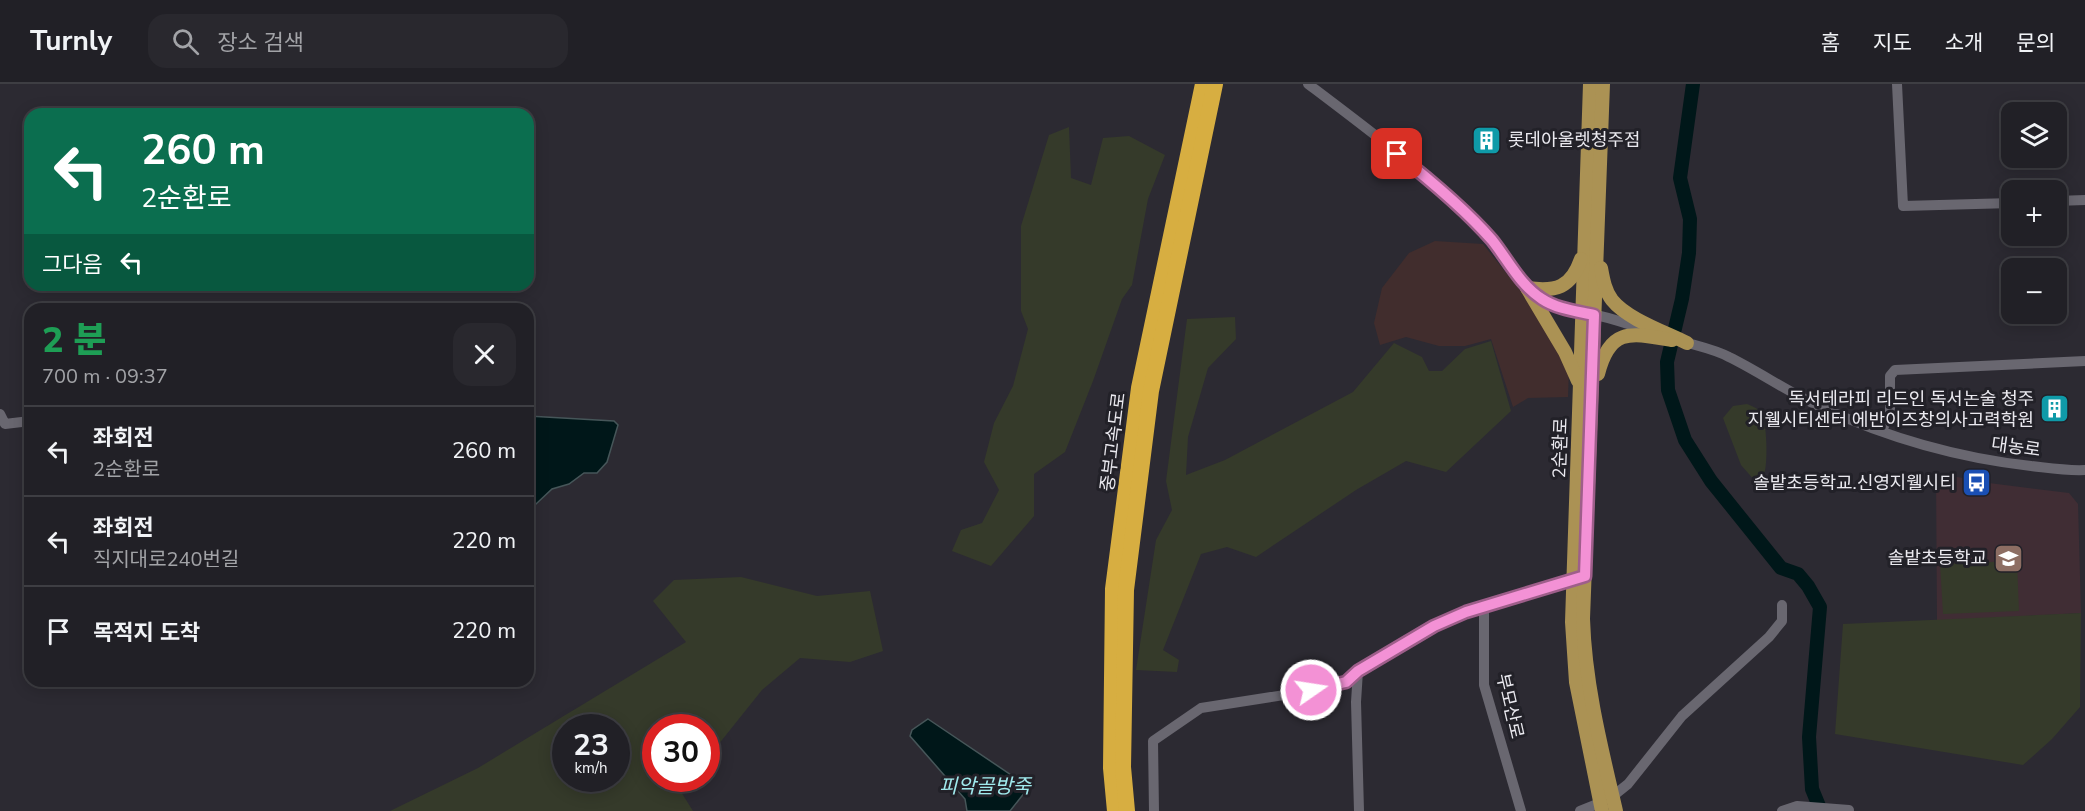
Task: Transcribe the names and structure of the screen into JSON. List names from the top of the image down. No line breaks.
{"streets":{"highway":["중부고속도로"],"main road":["2순환로"],"street":["대농로","부모산로"]},"water":["피악골방죽"],"places":{"building":["롯데아울렛청주점","독서테라피 리드인 독서논술 청주 지웰시티센터 에반이즈창의사고력학원"],"bus stop":["솔밭초등학교.신영지웰시티"],"school or university":["솔밭초등학교"]},"page":{"header":"Turnly","search":"장소 검색","nav":["홈","지도","소개","문의"],"map_buttons":["+","−"],"turn":["260 m","2순환로"],"then":"그다음","heading":["2 분","700 m · 09:37"],"list":[{"name":"좌회전","note":"2순환로","value":"260 m"},{"name":"좌회전","note":"직지대로240번길","value":"220 m"},{"name":"목적지 도착","value":"220 m"}],"speed":"23 km/h","limit":"30"}}
